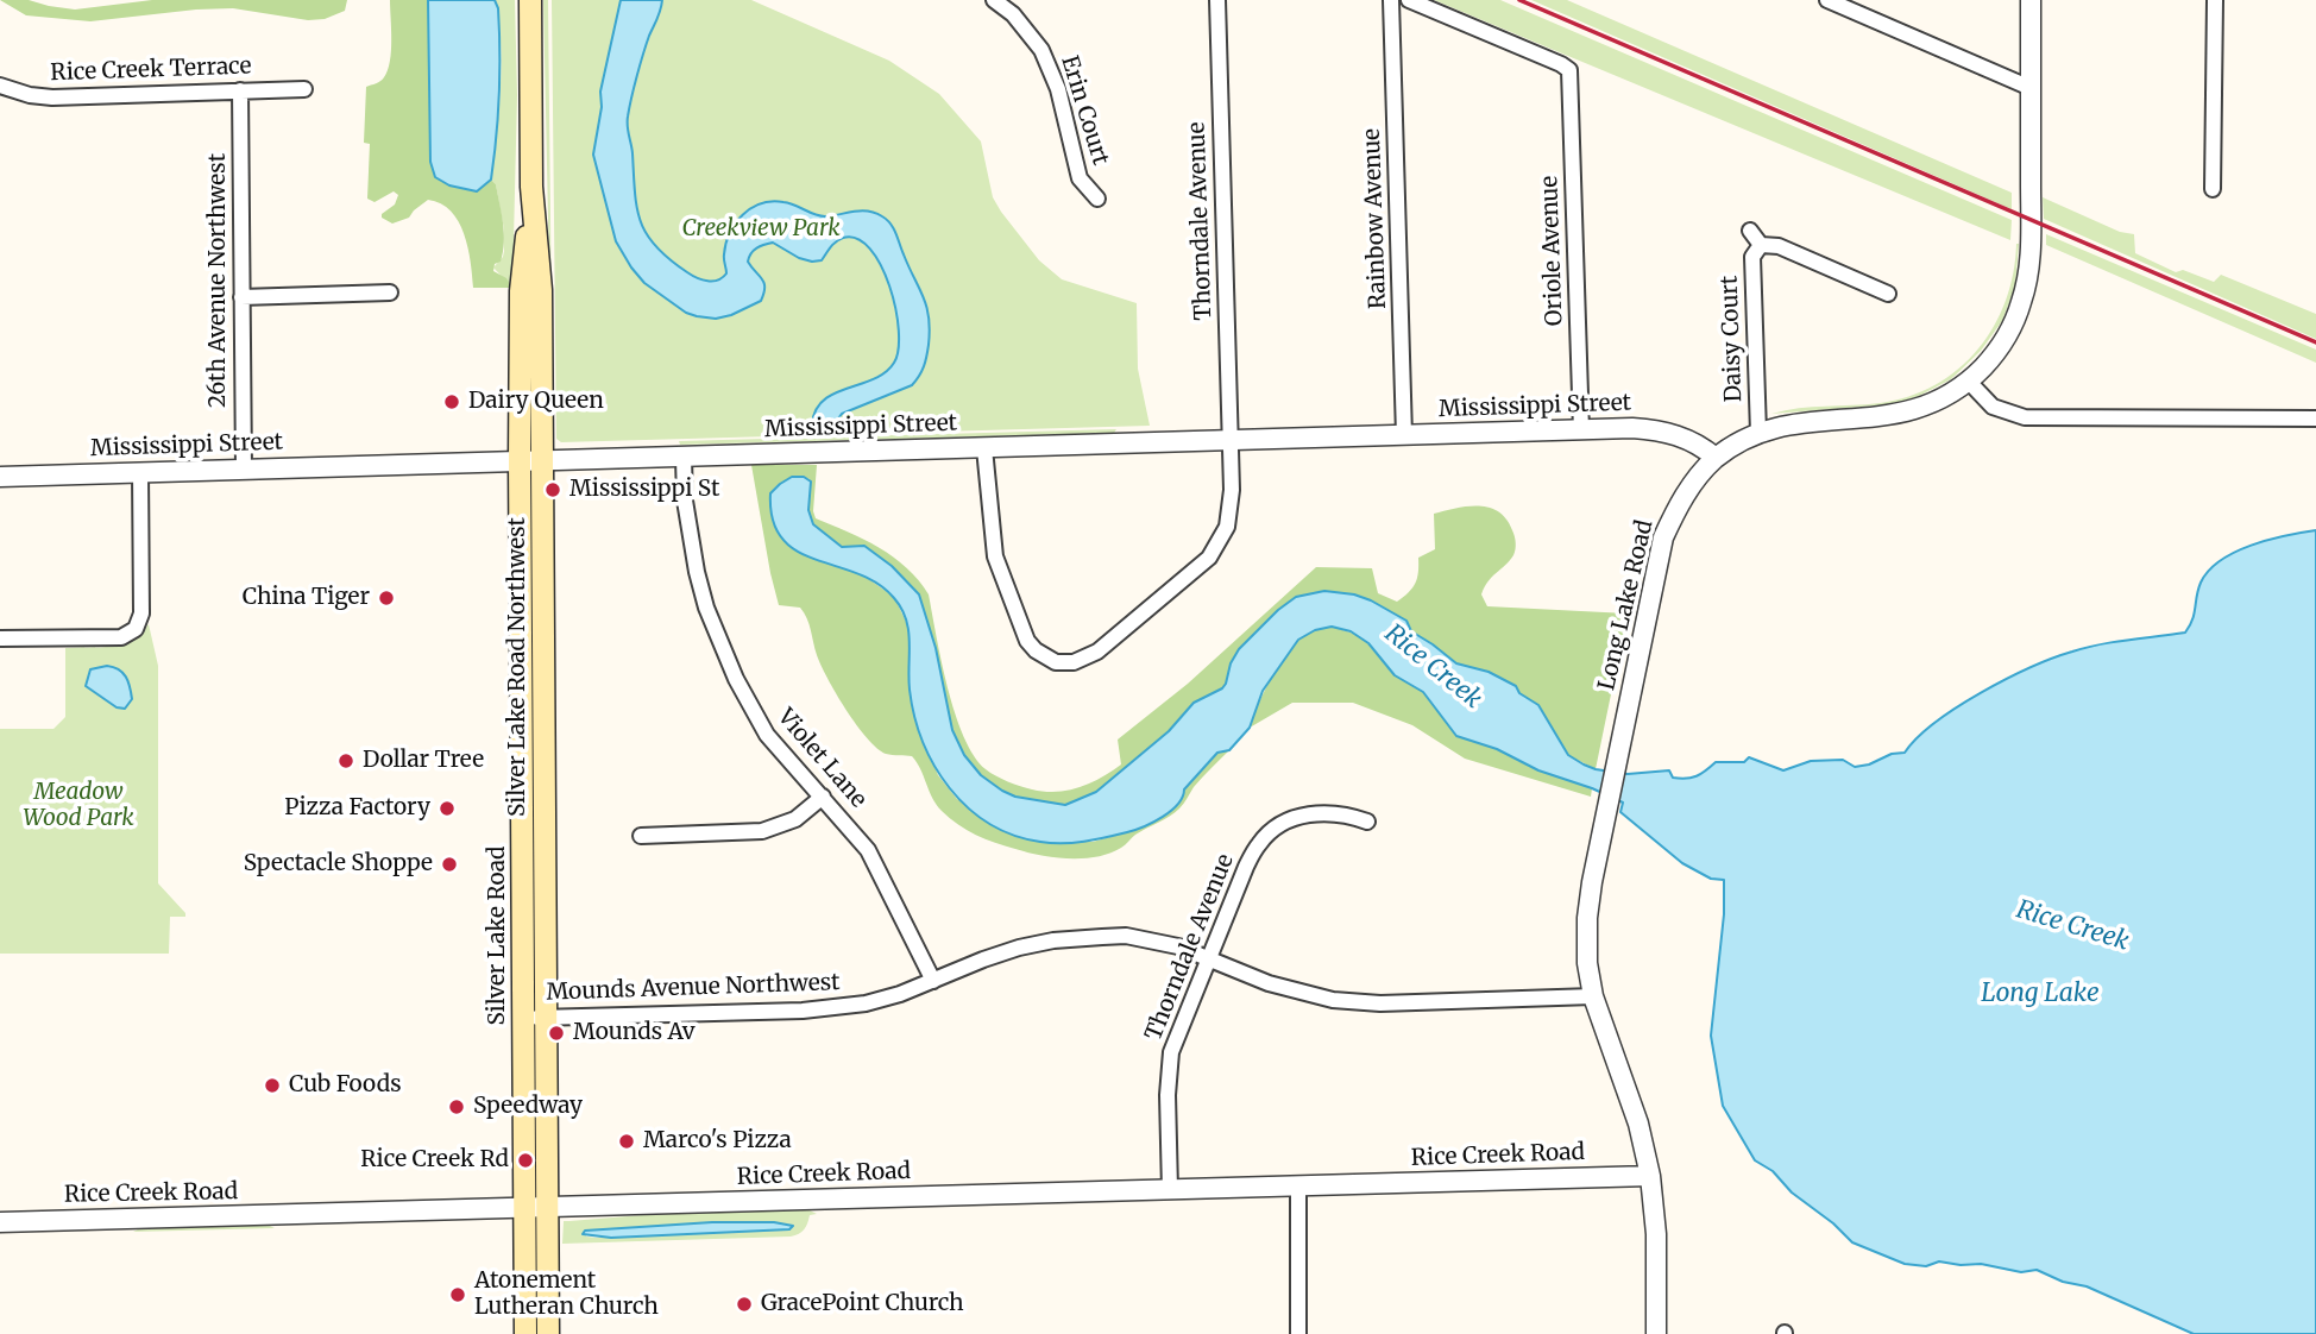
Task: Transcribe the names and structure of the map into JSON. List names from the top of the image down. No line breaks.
{"streets":{"main road":["Silver Lake Road Northwest","Silver Lake Road"],"street":["Rice Creek Terrace","Erin Court","Rainbow Avenue","Thorndale Avenue","Oriole Avenue","26th Avenue Northwest","Daisy Court","Mississippi Street","Long Lake Road","Violet Lane","Mounds Avenue Northwest","Rice Creek Road"]},"crossings":[["Rice Creek Terrace","26th Avenue Northwest"],["Rainbow Avenue","Mississippi Street"],["Thorndale Avenue","Mississippi Street"],["Thorndale Avenue","Mounds Avenue Northwest"],["Thorndale Avenue","Rice Creek Road"],["Oriole Avenue","Mississippi Street"],["26th Avenue Northwest","Mississippi Street"],["Daisy Court","Long Lake Road"],["Mississippi Street","Long Lake Road"],["Mississippi Street","Silver Lake Road Northwest"],["Mississippi Street","Violet Lane"],["Mississippi Street","Silver Lake Road"],["Long Lake Road","Mounds Avenue Northwest"],["Long Lake Road","Rice Creek Road"],["Silver Lake Road Northwest","Silver Lake Road"],["Silver Lake Road Northwest","Mounds Avenue Northwest"],["Silver Lake Road Northwest","Rice Creek Road"],["Violet Lane","Mounds Avenue Northwest"],["Silver Lake Road","Mounds Avenue Northwest"],["Silver Lake Road","Rice Creek Road"]],"water":["Rice Creek","Long Lake"],"parks":["Creekview Park","Meadow Wood Park"],"places":["Dairy Queen","Mississippi St","China Tiger","Dollar Tree","Pizza Factory","Spectacle Shoppe","Mounds Av","Cub Foods","Speedway","Marco's Pizza","Rice Creek Rd","Atonement Lutheran Church","GracePoint Church"]}
